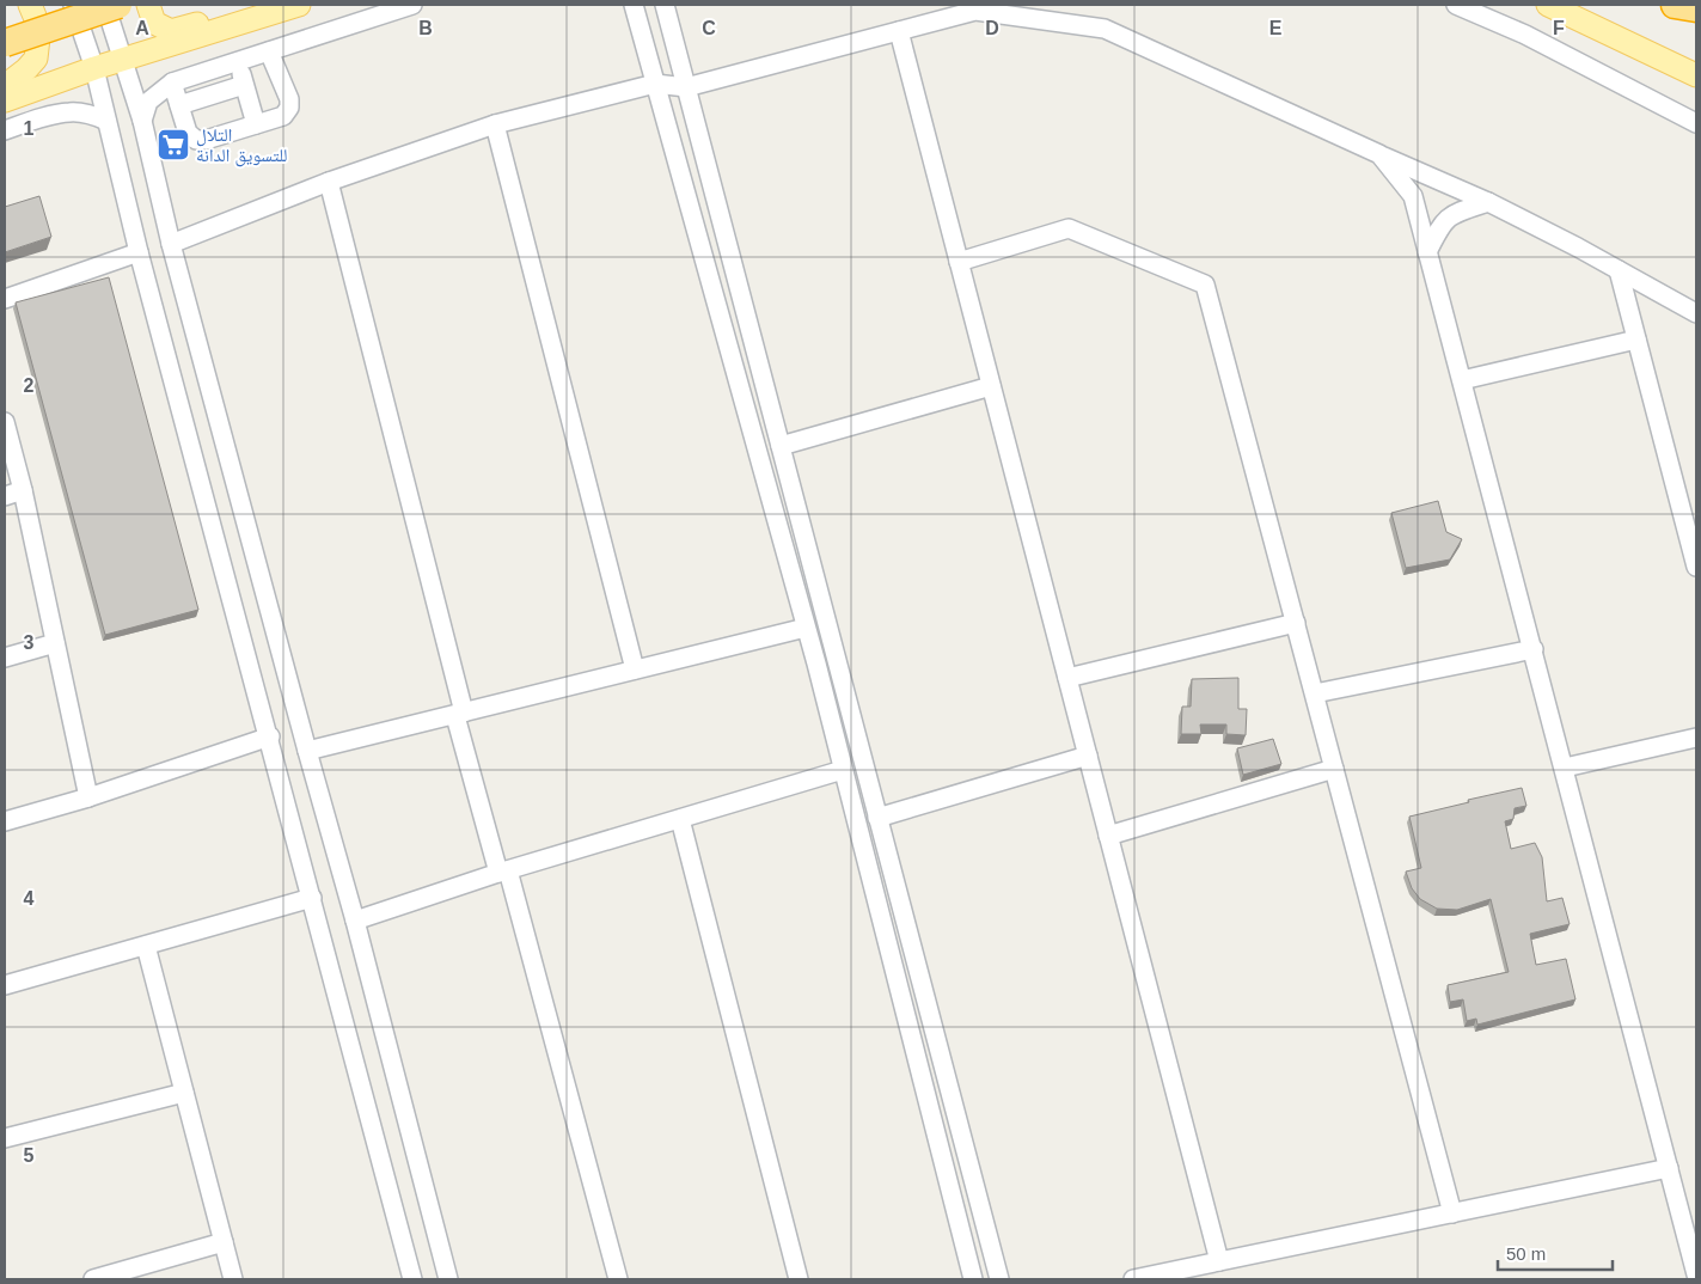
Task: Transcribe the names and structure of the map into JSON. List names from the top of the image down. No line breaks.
{"places":{"supermarket":["التلال للتسويق الدانة"]},"scale_bar":"50 m","grid":{"columns":["A","B","C","D","E","F"],"rows":["1","2","3","4","5"]}}
